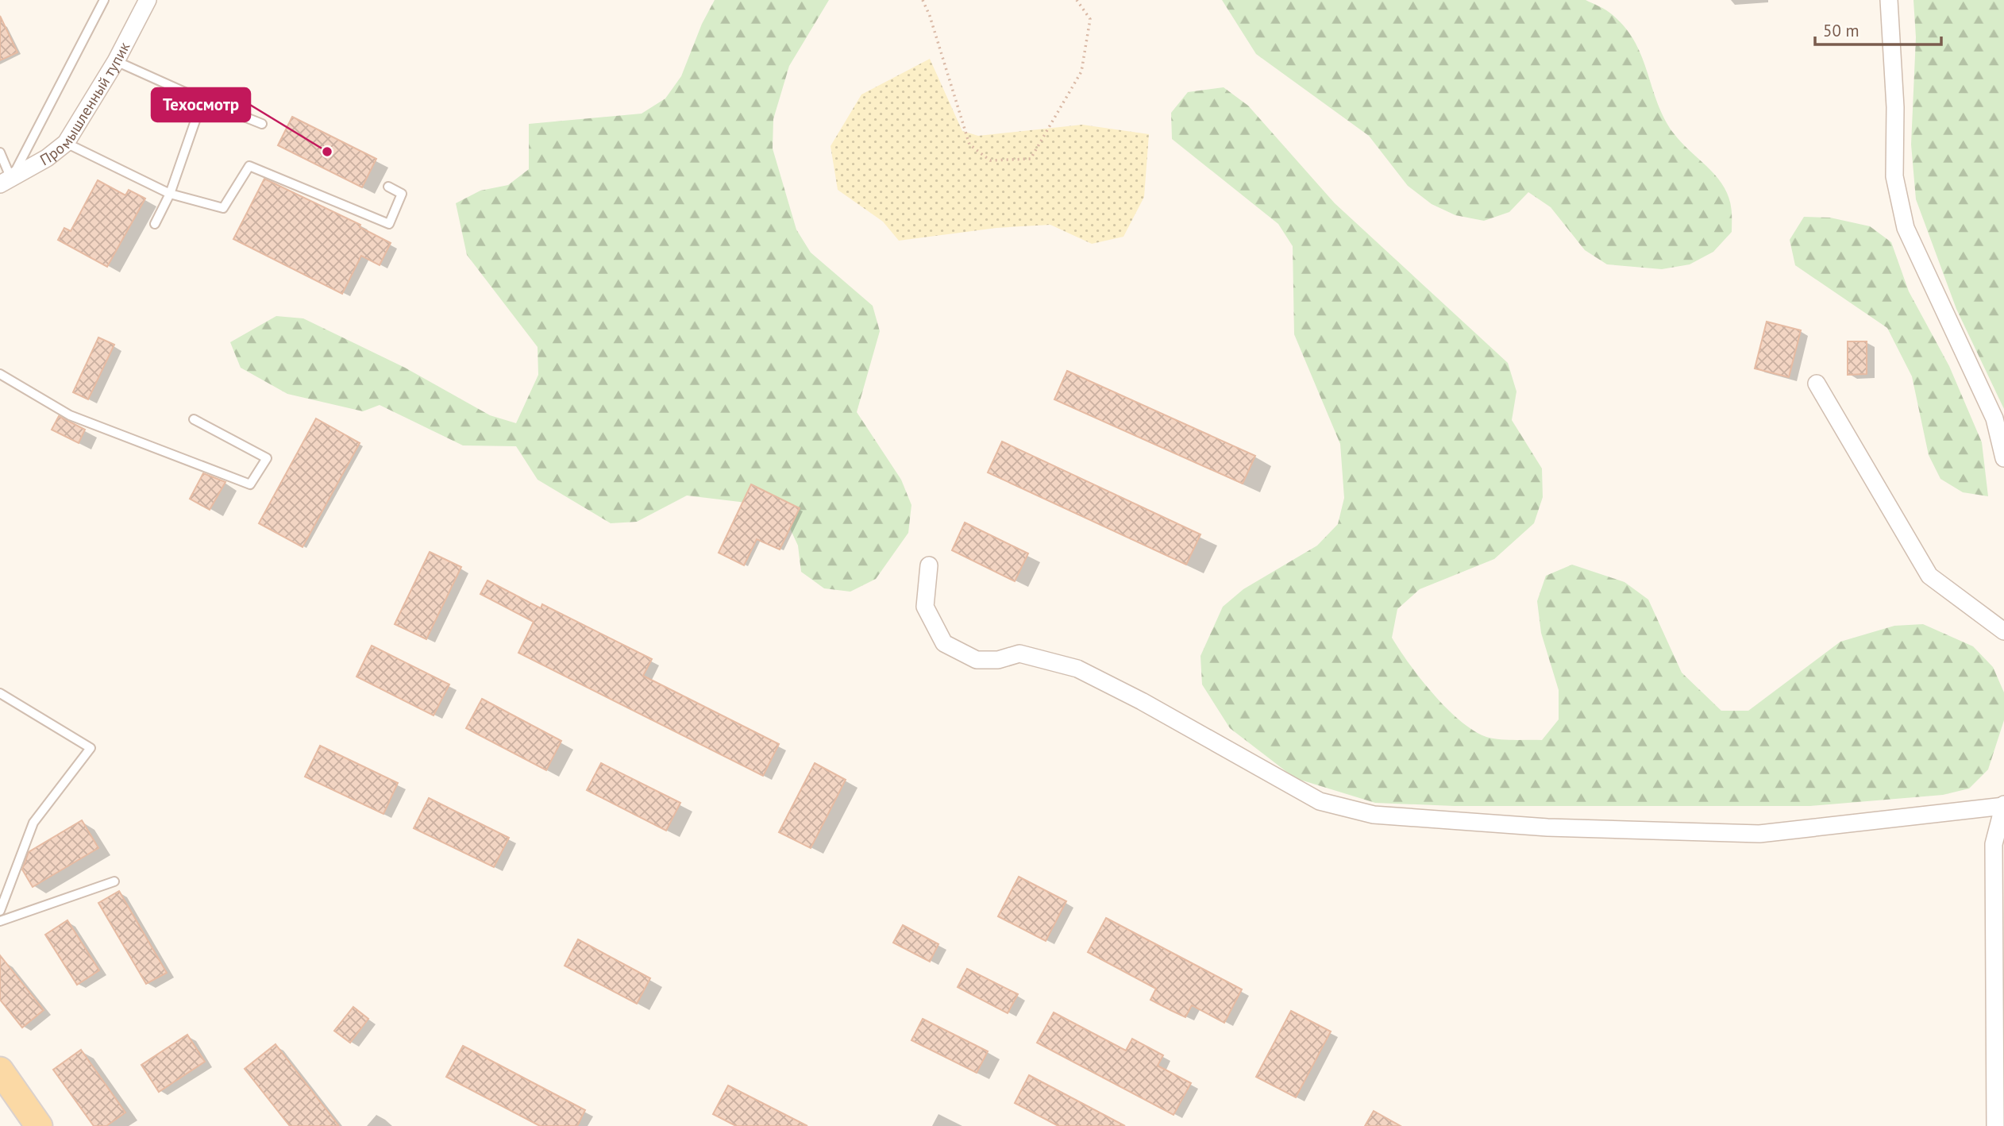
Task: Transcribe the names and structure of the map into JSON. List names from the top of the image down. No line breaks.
{"streets":{"street":["Промышленный тупик"]},"places":["Техосмотр"],"scale_bar":"50 m"}
